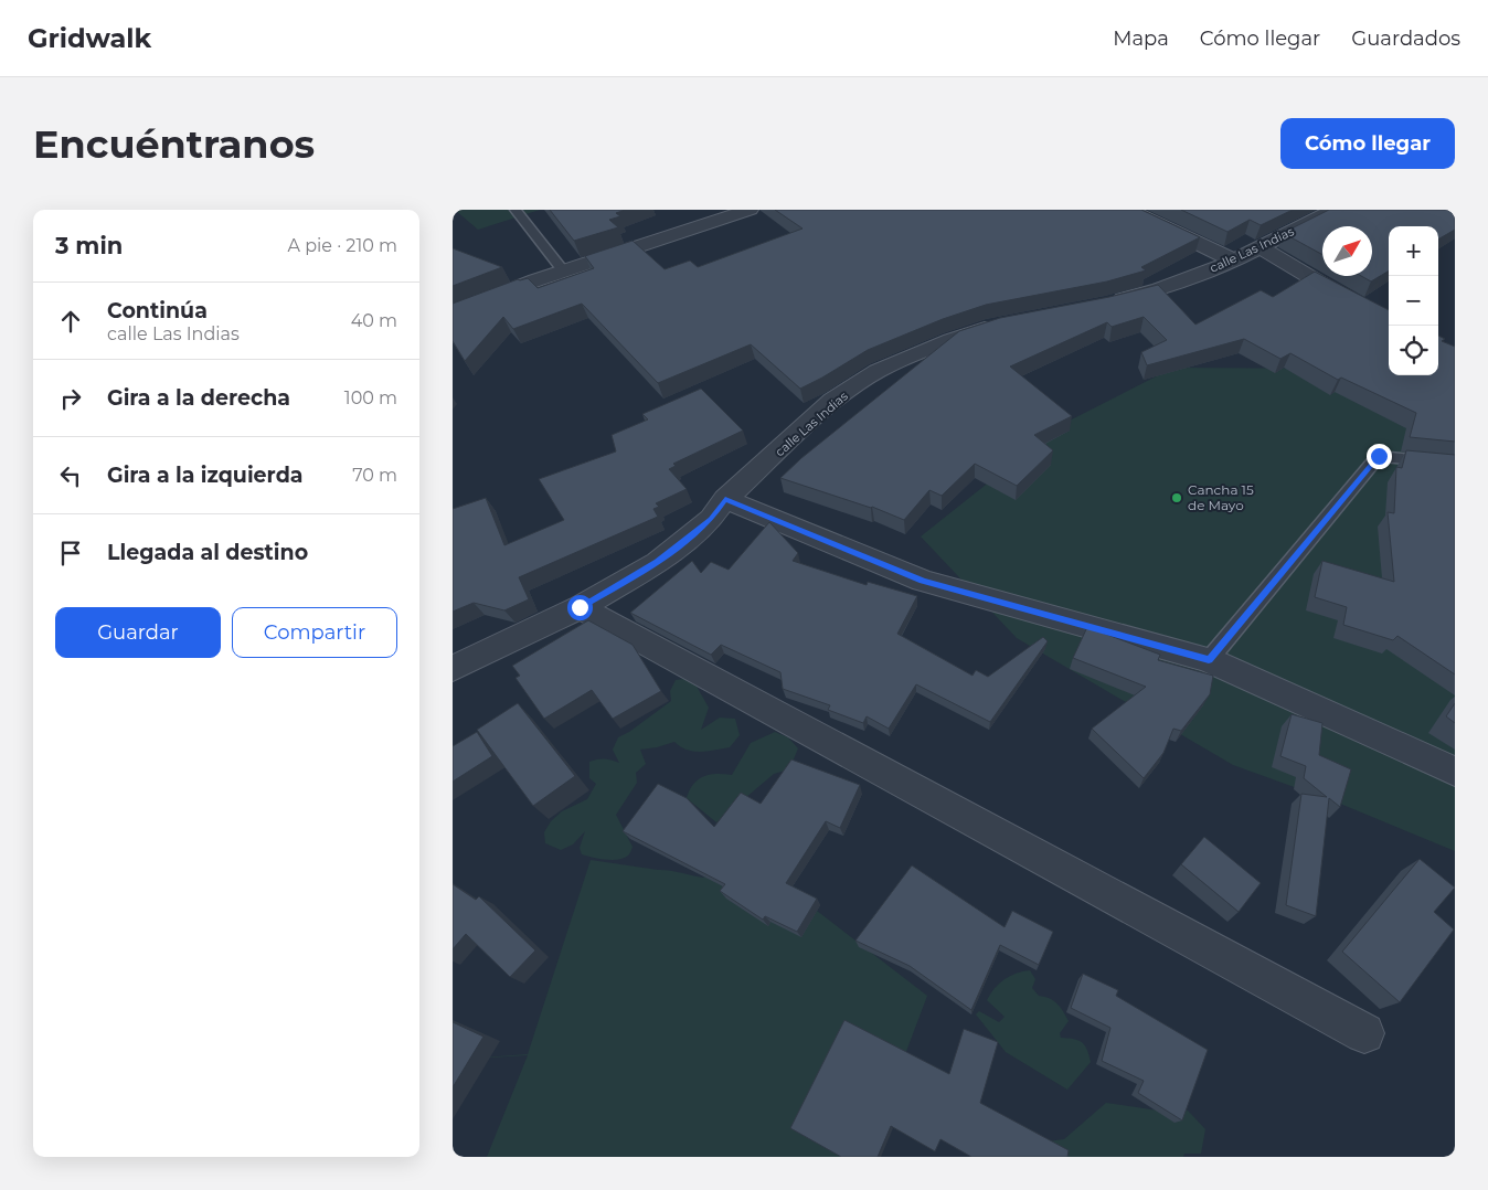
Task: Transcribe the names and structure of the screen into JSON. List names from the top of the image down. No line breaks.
{"streets":{"street":["calle Las Indias"]},"places":["Cancha 15 de Mayo"],"north":"top right","page":{"header":"Gridwalk","nav":["Mapa","Cómo llegar","Guardados"],"buttons":["Cómo llegar",["Guardar","Compartir"]],"title":"Encuéntranos","heading":["3 min","A pie · 210 m"],"map_buttons":["+","−"],"list":[["Continúa","calle Las Indias","40 m"],["Gira a la derecha","100 m"],["Gira a la izquierda","70 m"],"Llegada al destino"]}}
